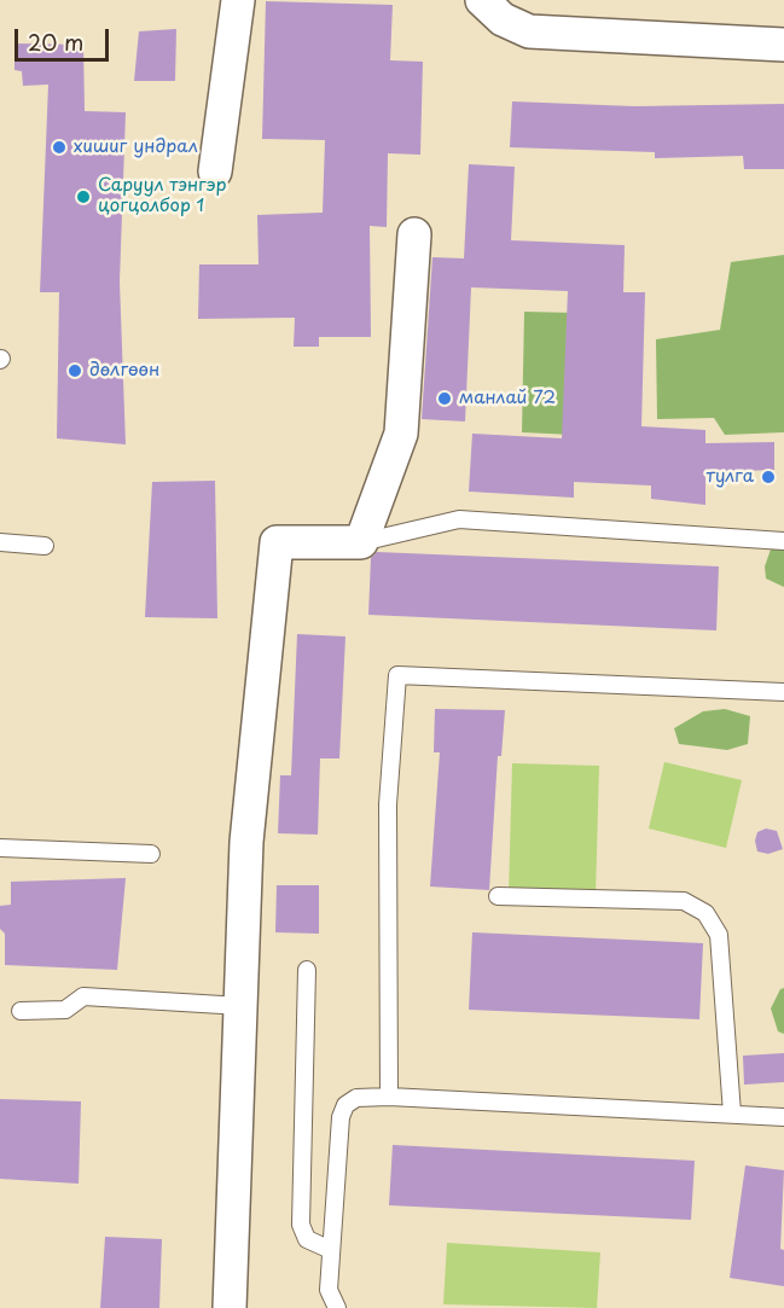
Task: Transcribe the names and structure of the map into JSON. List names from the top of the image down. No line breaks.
{"places":["хишиг ундрал","Саруул тэнгэр цогцолбор 1","дөлгөөн","манлай 72","тулга"],"scale_bar":"20 m"}
